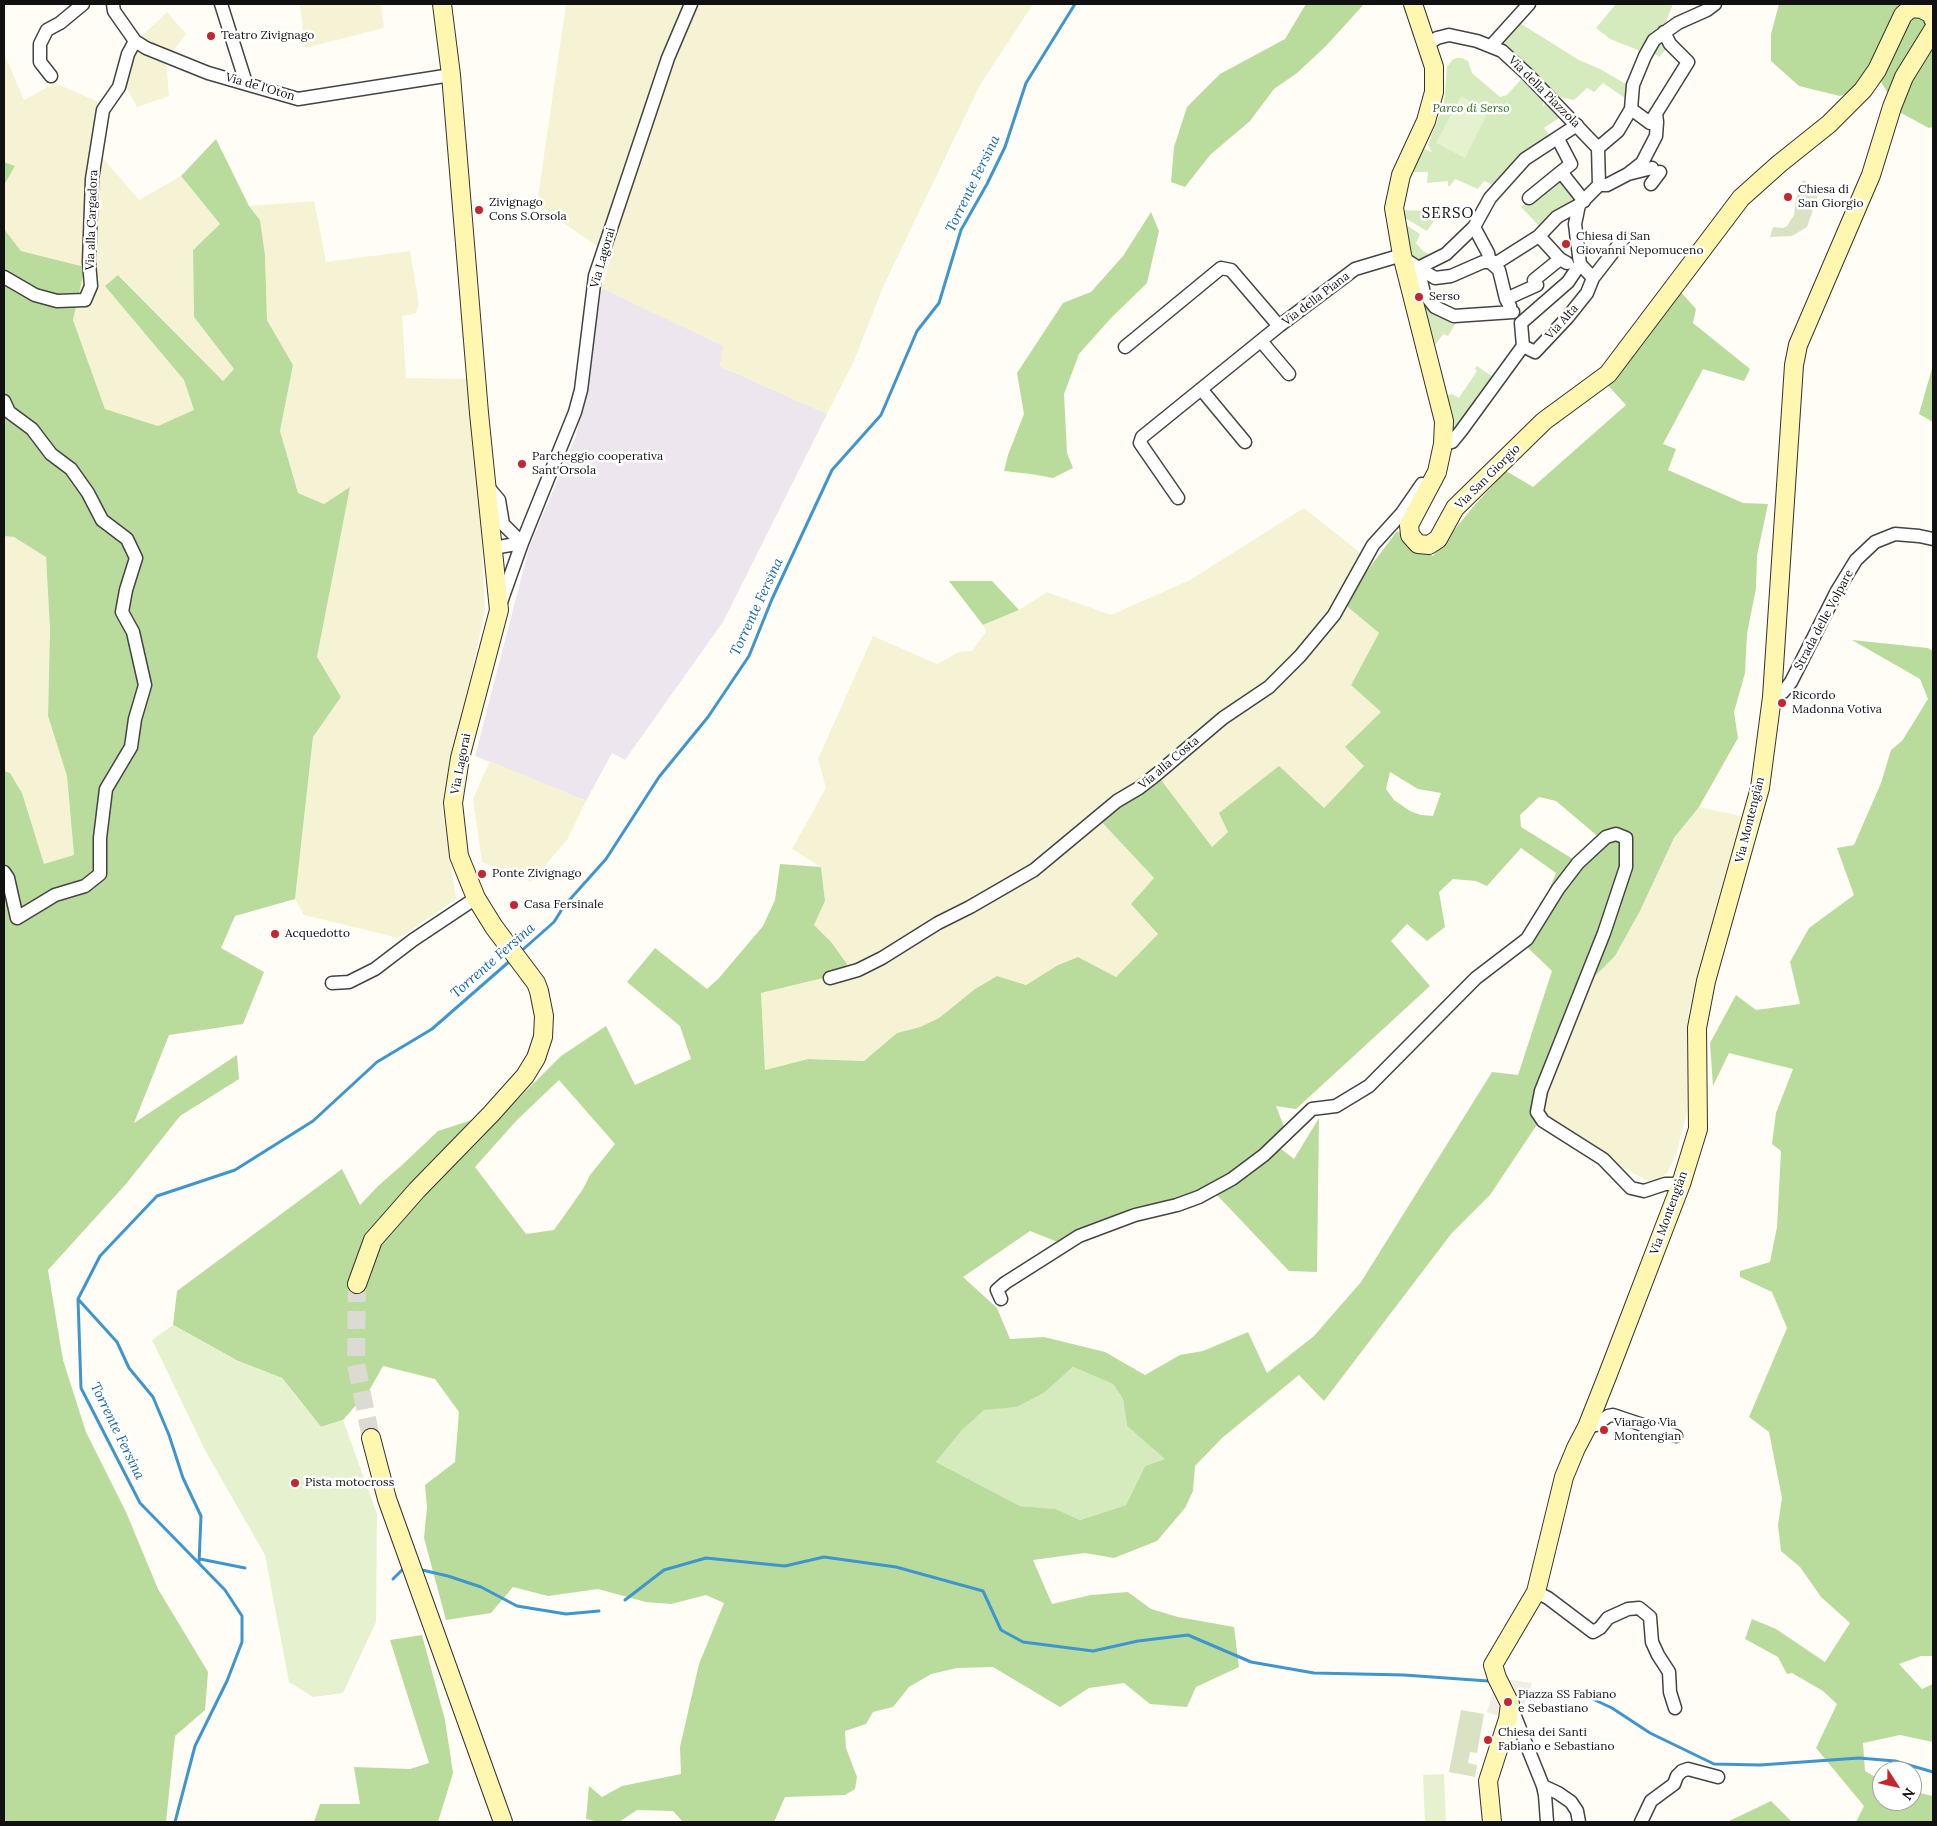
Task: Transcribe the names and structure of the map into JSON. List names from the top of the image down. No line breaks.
{"streets":{"street":["Via de l'Oton","Via della Piazzola","Via alla Cargadora","Via Lagorai","Via della Piana","Via Alta","Via San Giorgio","Strada delle Volpare","Via alla Costa","Via Montengiàn"]},"crossings":[["Via de l'Oton","Via alla Cargadora"],["Via de l'Oton","Via Lagorai"],["Via della Piazzola","Via San Giorgio"],["Via della Piana","Via San Giorgio"],["Via San Giorgio","Via alla Costa"],["Strada delle Volpare","Via Montengiàn"]],"districts":["SERSO"],"water":["Torrente Fersina"],"parks":["Parco di Serso"],"places":["Teatro Zivignago","Chiesa di San Giorgio","Zivignago Cons S.Orsola","Chiesa di San Giovanni Nepomuceno","Serso","Parcheggio cooperativa Sant'Orsola","Ricordo Madonna Votiva","Ponte Zivignago","Casa Fersinale","Acquedotto","Viarago Via Montengian","Pista motocross","Piazza SS Fabiano e Sebastiano","Chiesa dei Santi Fabiano e Sebastiano"],"north":"bottom right"}
